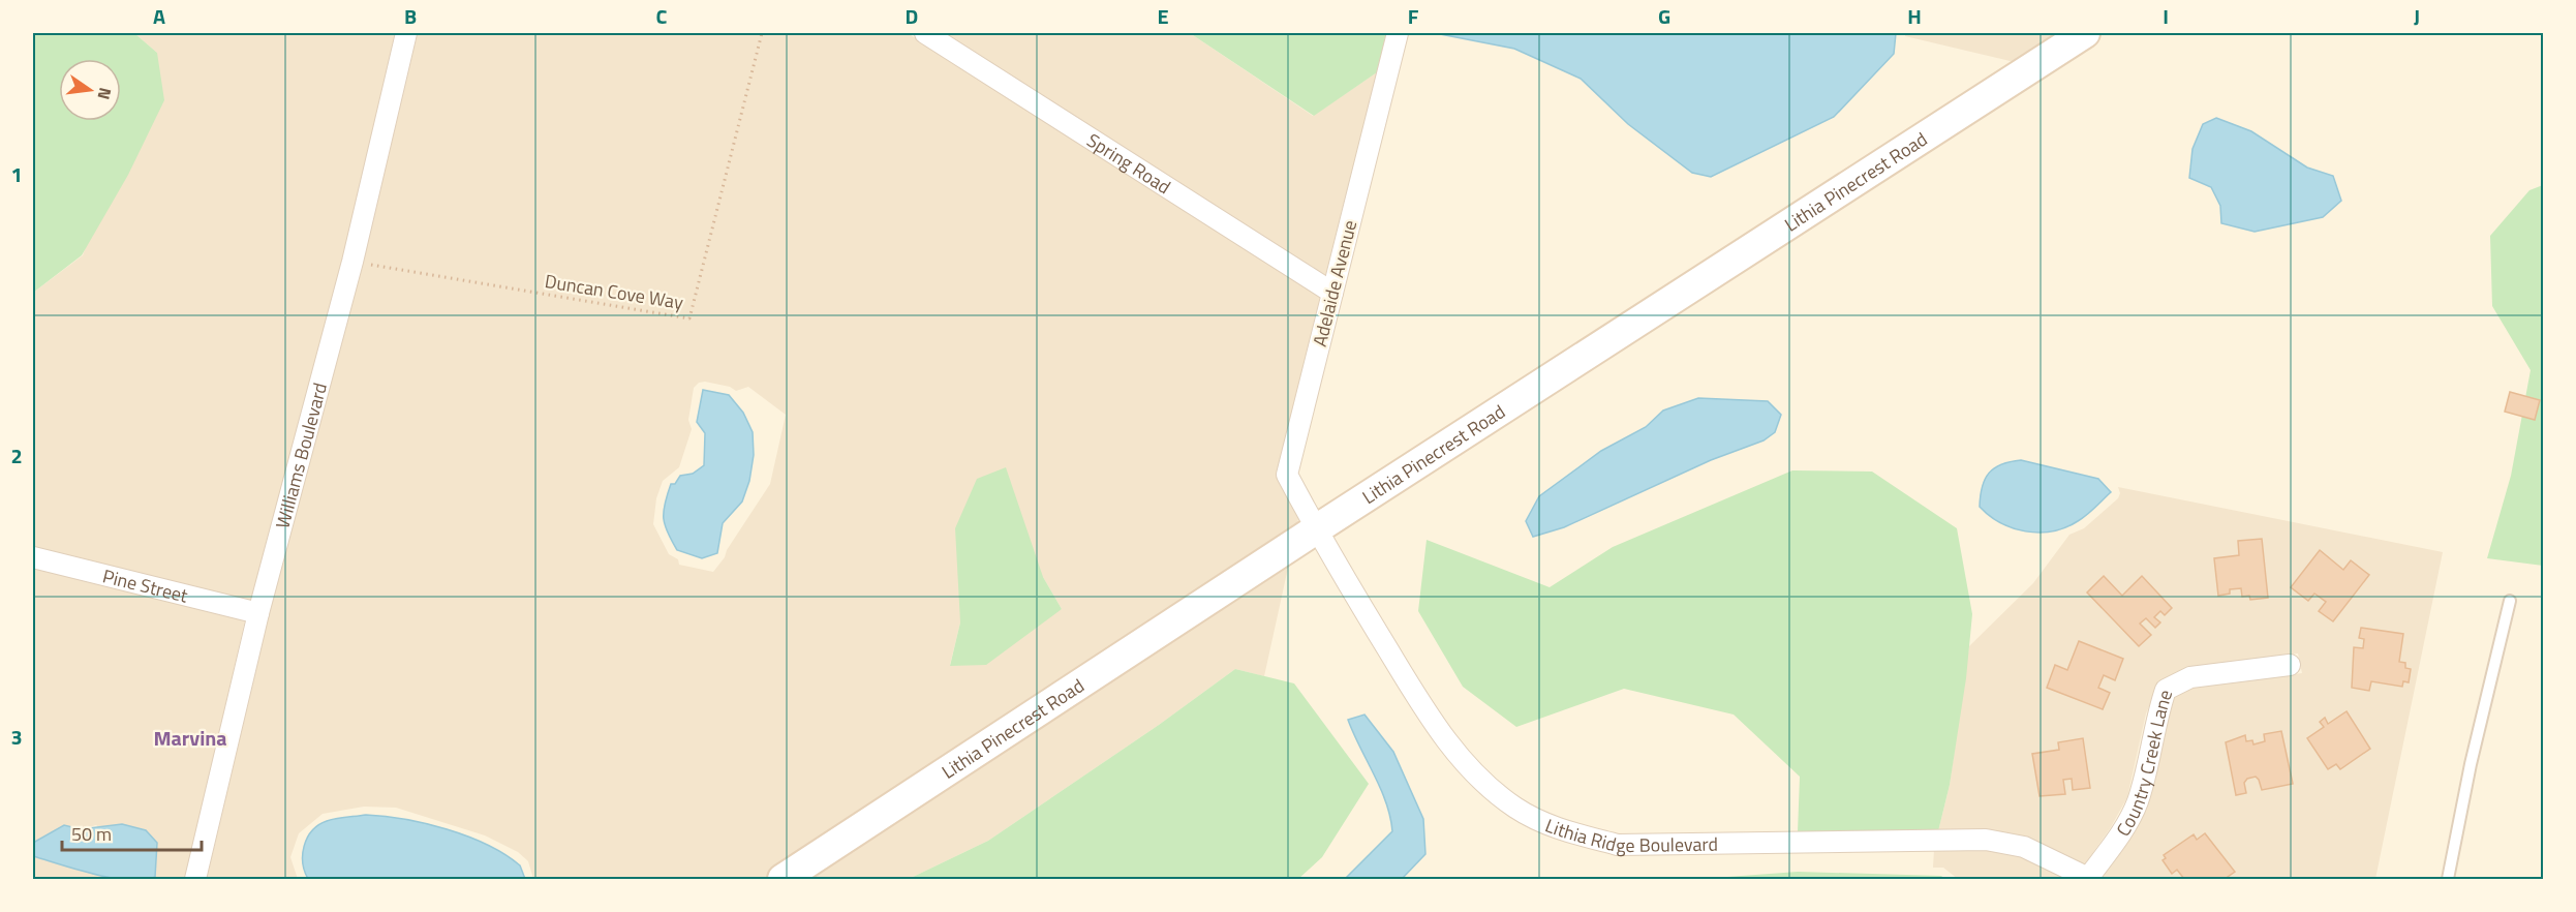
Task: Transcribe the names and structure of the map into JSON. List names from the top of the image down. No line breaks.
{"streets":{"main road":["Lithia Pinecrest Road"],"street":["Spring Road","Adelaide Avenue","Williams Boulevard","Pine Street","Country Creek Lane","Lithia Ridge Boulevard"],"path":["Duncan Cove Way"]},"crossings":[["Spring Road","Adelaide Avenue"],["Lithia Pinecrest Road","Adelaide Avenue"],["Lithia Pinecrest Road","Lithia Ridge Boulevard"],["Adelaide Avenue","Lithia Ridge Boulevard"],["Duncan Cove Way","Williams Boulevard"],["Williams Boulevard","Pine Street"],["Country Creek Lane","Lithia Ridge Boulevard"]],"districts":["Marvina"],"scale_bar":"50 m","north":"right","grid":{"columns":["A","B","C","D","E","F","G","H","I","J"],"rows":["1","2","3"]}}
